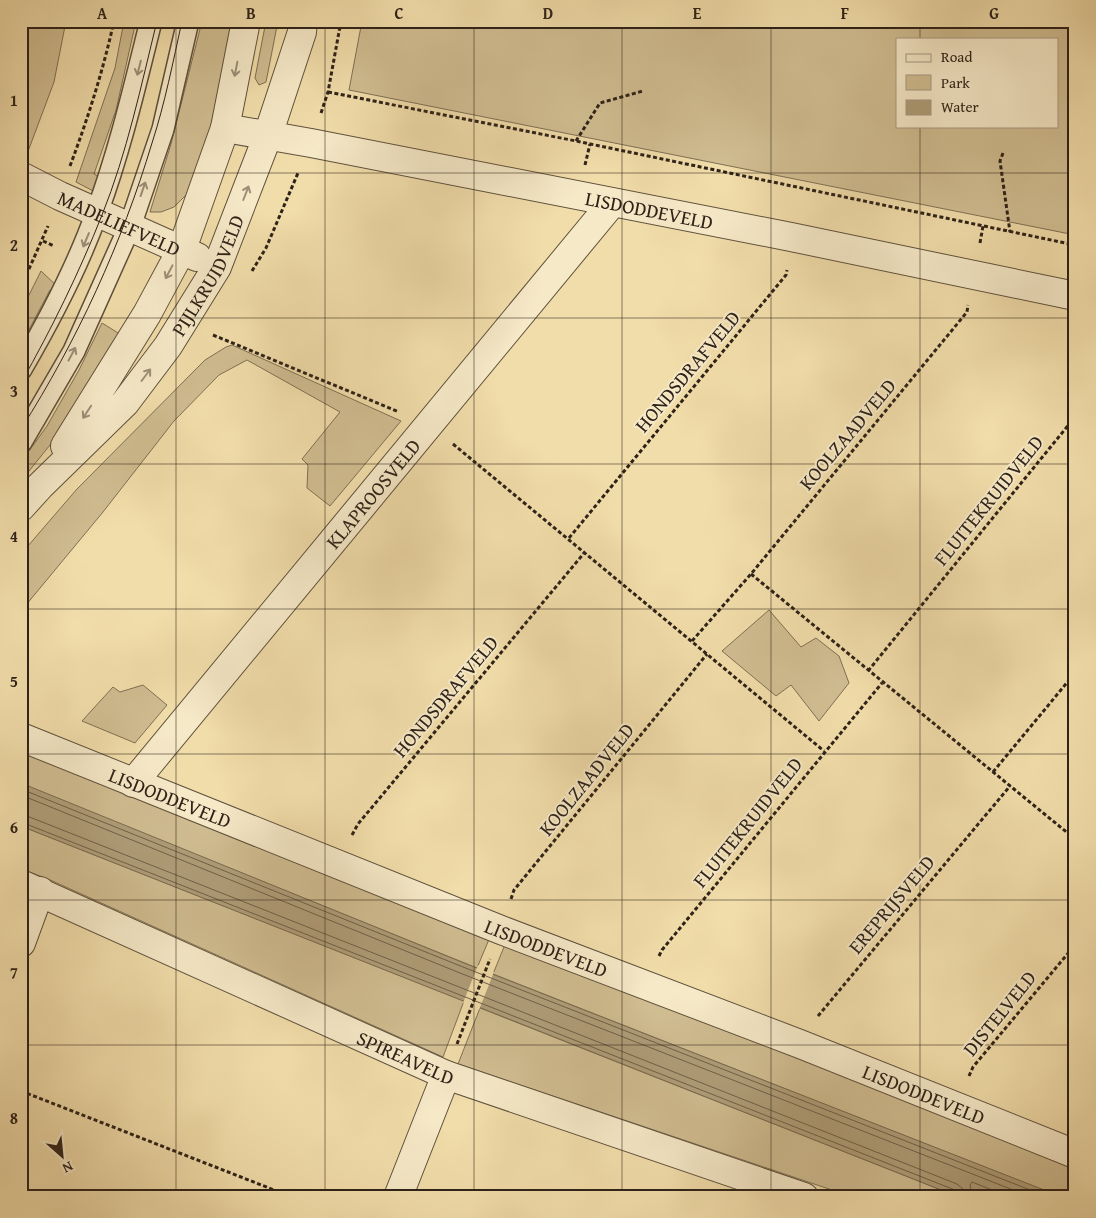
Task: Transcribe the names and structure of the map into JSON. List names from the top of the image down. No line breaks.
{"streets":{"street":["LISDODDEVELD","MADELIEFVELD","PIJLKRUIDVELD","KLAPROOSVELD","SPIREAVELD"],"path":["HONDSDRAFVELD","KOOLZAADVELD","FLUITEKRUIDVELD","EREPRIJSVELD","DISTELVELD"]},"crossings":[["LISDODDEVELD","PIJLKRUIDVELD"],["LISDODDEVELD","HONDSDRAFVELD"],["LISDODDEVELD","KOOLZAADVELD"],["LISDODDEVELD","KLAPROOSVELD"],["LISDODDEVELD","FLUITEKRUIDVELD"],["LISDODDEVELD","EREPRIJSVELD"],["LISDODDEVELD","DISTELVELD"],["MADELIEFVELD","PIJLKRUIDVELD"]],"legend":["Road","Park","Water"],"north":"bottom right","grid":{"columns":["A","B","C","D","E","F","G"],"rows":["1","2","3","4","5","6","7","8"]}}
